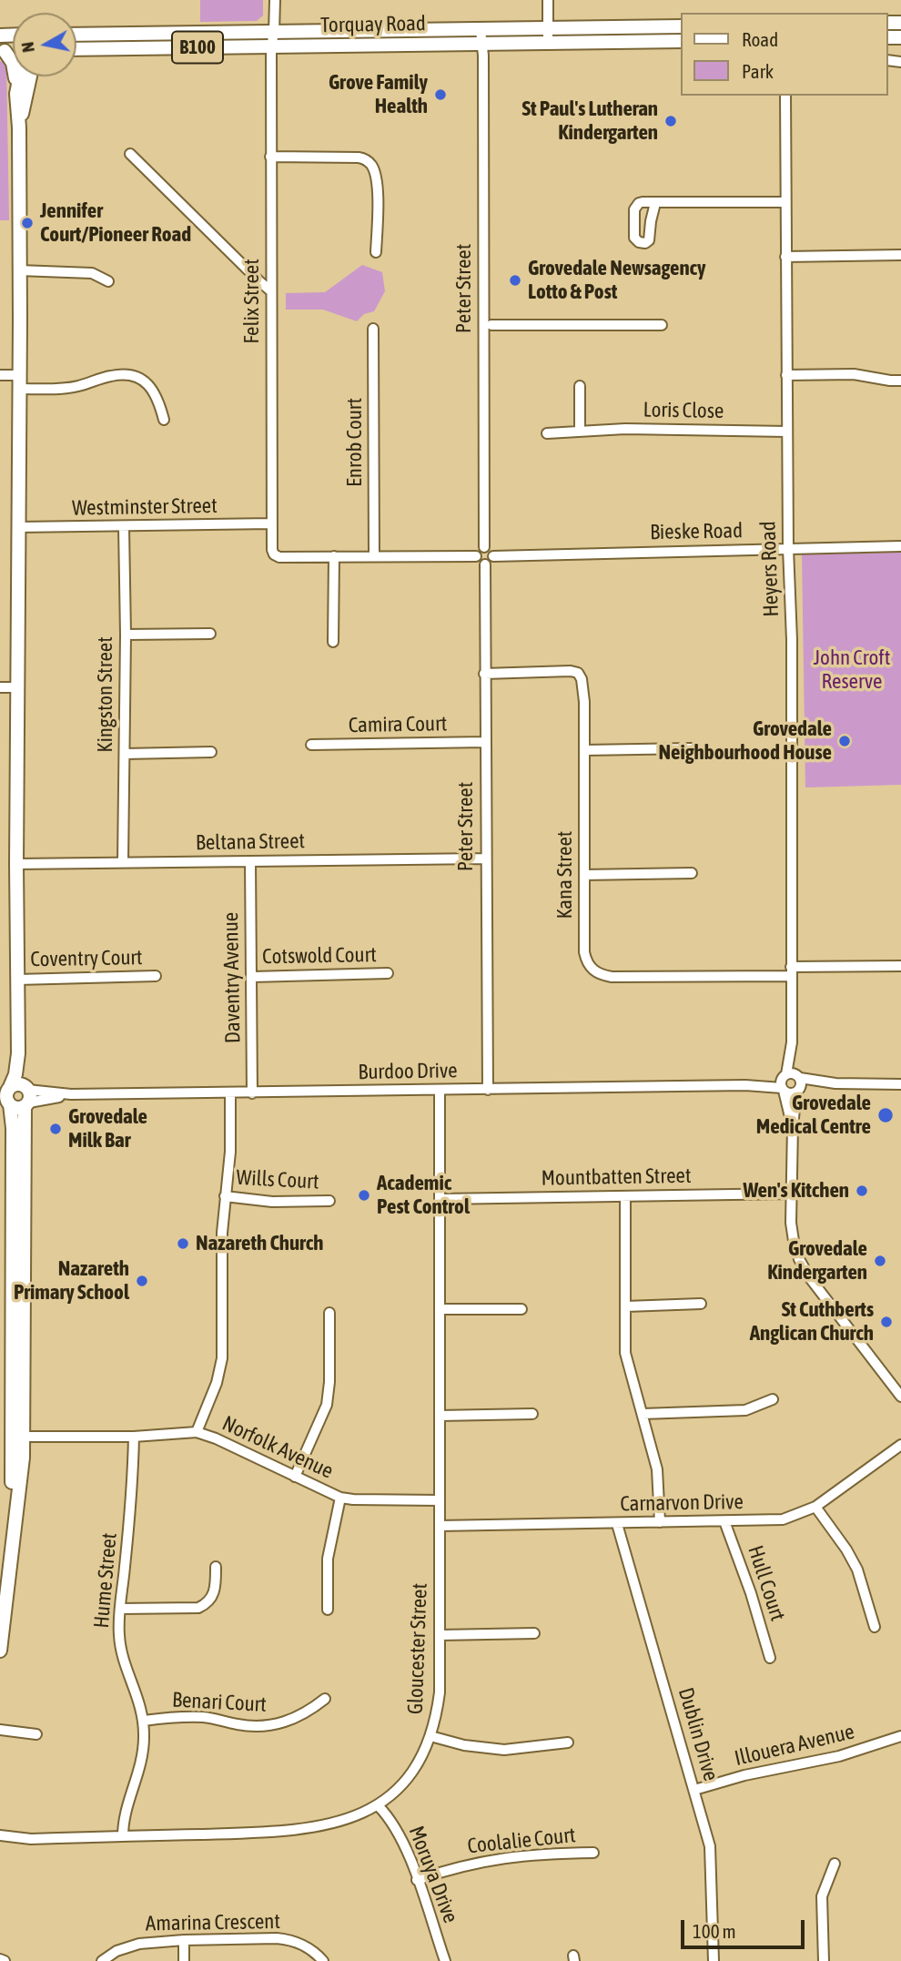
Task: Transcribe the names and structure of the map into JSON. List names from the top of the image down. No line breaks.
{"streets":{"main road":["Torquay Road","B100"],"street":["Peter Street","Felix Street","Loris Close","Enrob Court","Westminster Street","Bieske Road","Heyers Road","Kingston Street","Camira Court","Beltana Street","Kana Street","Cotswold Court","Coventry Court","Daventry Avenue","Burdoo Drive","Mountbatten Street","Wills Court","Norfolk Avenue","Carnarvon Drive","Hume Street","Hull Court","Gloucester Street","Benari Court","Dublin Drive","Illouera Avenue","Coolalie Court","Moruya Drive","Amarina Crescent"]},"crossings":[["Torquay Road","Peter Street"],["Torquay Road","Felix Street"],["Peter Street","Bieske Road"],["Peter Street","Camira Court"],["Peter Street","Beltana Street"],["Peter Street","Kana Street"],["Peter Street","Burdoo Drive"],["Felix Street","Westminster Street"],["Loris Close","Heyers Road"],["Westminster Street","Kingston Street"],["Bieske Road","Heyers Road"],["Heyers Road","Kana Street"],["Heyers Road","Burdoo Drive"],["Heyers Road","Mountbatten Street"],["Kingston Street","Beltana Street"],["Beltana Street","Daventry Avenue"],["Cotswold Court","Daventry Avenue"],["Daventry Avenue","Burdoo Drive"],["Burdoo Drive","Gloucester Street"],["Mountbatten Street","Gloucester Street"],["Norfolk Avenue","Hume Street"],["Norfolk Avenue","Gloucester Street"],["Carnarvon Drive","Hull Court"],["Carnarvon Drive","Gloucester Street"],["Carnarvon Drive","Dublin Drive"],["Hume Street","Gloucester Street"],["Hume Street","Benari Court"],["Gloucester Street","Moruya Drive"],["Dublin Drive","Illouera Avenue"],["Coolalie Court","Moruya Drive"]],"parks":["John Croft Reserve"],"places":["Grove Family Health","St Paul's Lutheran Kindergarten","Jennifer Court/Pioneer Road","Grovedale Newsagency Lotto & Post","Grovedale Neighbourhood House","Grovedale Medical Centre","Grovedale Milk Bar","Wen's Kitchen","Academic Pest Control","Nazareth Church","Grovedale Kindergarten","Nazareth Primary School","St Cuthberts Anglican Church"],"legend":["Road","Park"],"scale_bar":"100 m","north":"left"}
